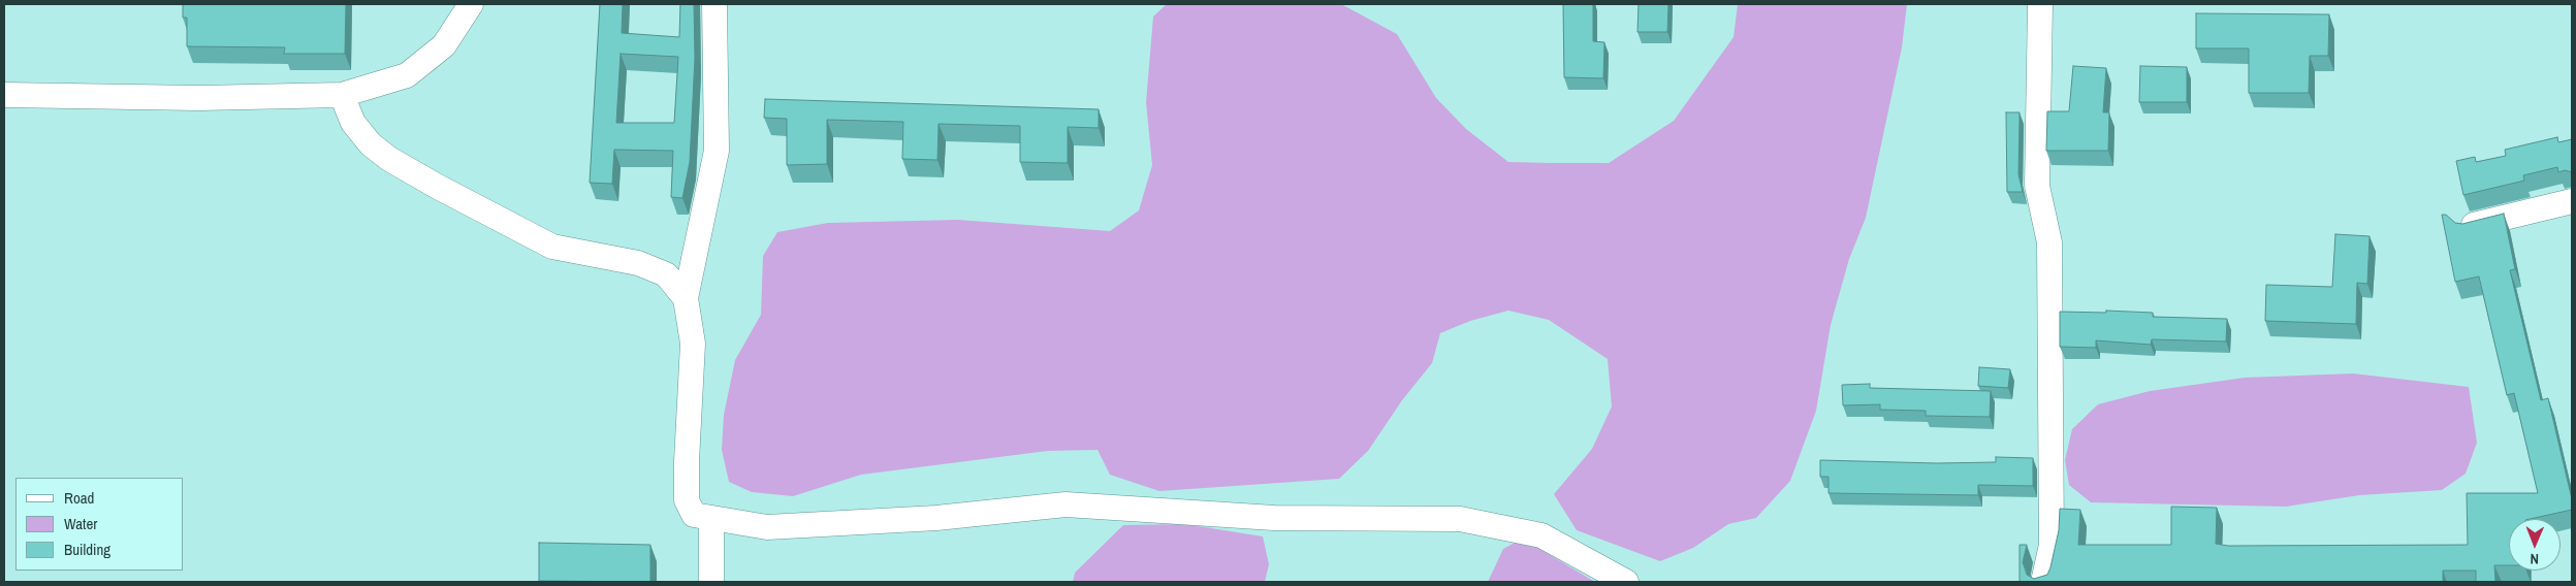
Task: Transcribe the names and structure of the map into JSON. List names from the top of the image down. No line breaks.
{"legend":["Road","Water","Building"],"north":"bottom"}
